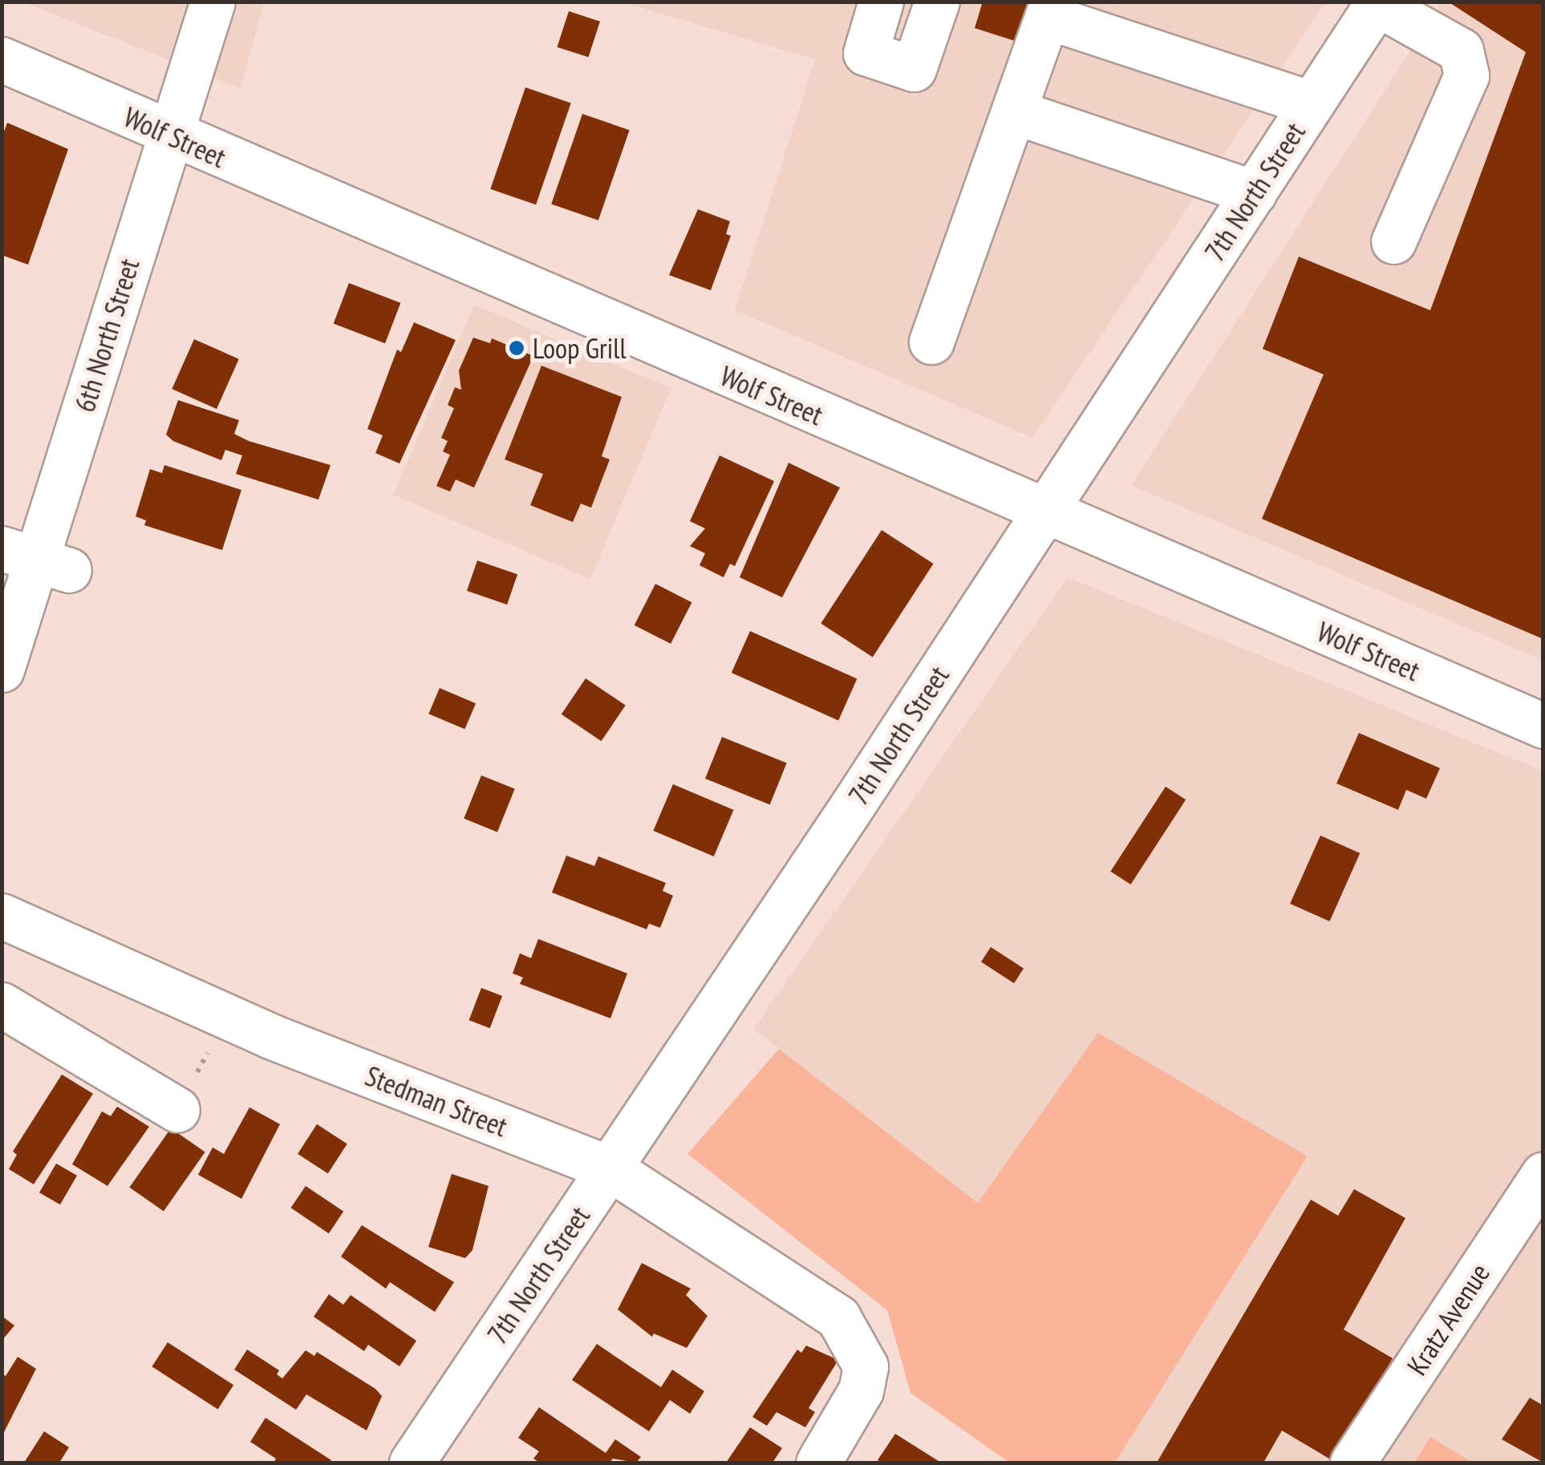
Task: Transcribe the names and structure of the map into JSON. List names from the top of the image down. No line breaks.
{"streets":{"street":["Wolf Street","7th North Street","6th North Street","Stedman Street","Kratz Avenue"]},"crossings":[["Wolf Street","7th North Street"],["Wolf Street","6th North Street"],["7th North Street","Stedman Street"]],"places":["Loop Grill"]}
